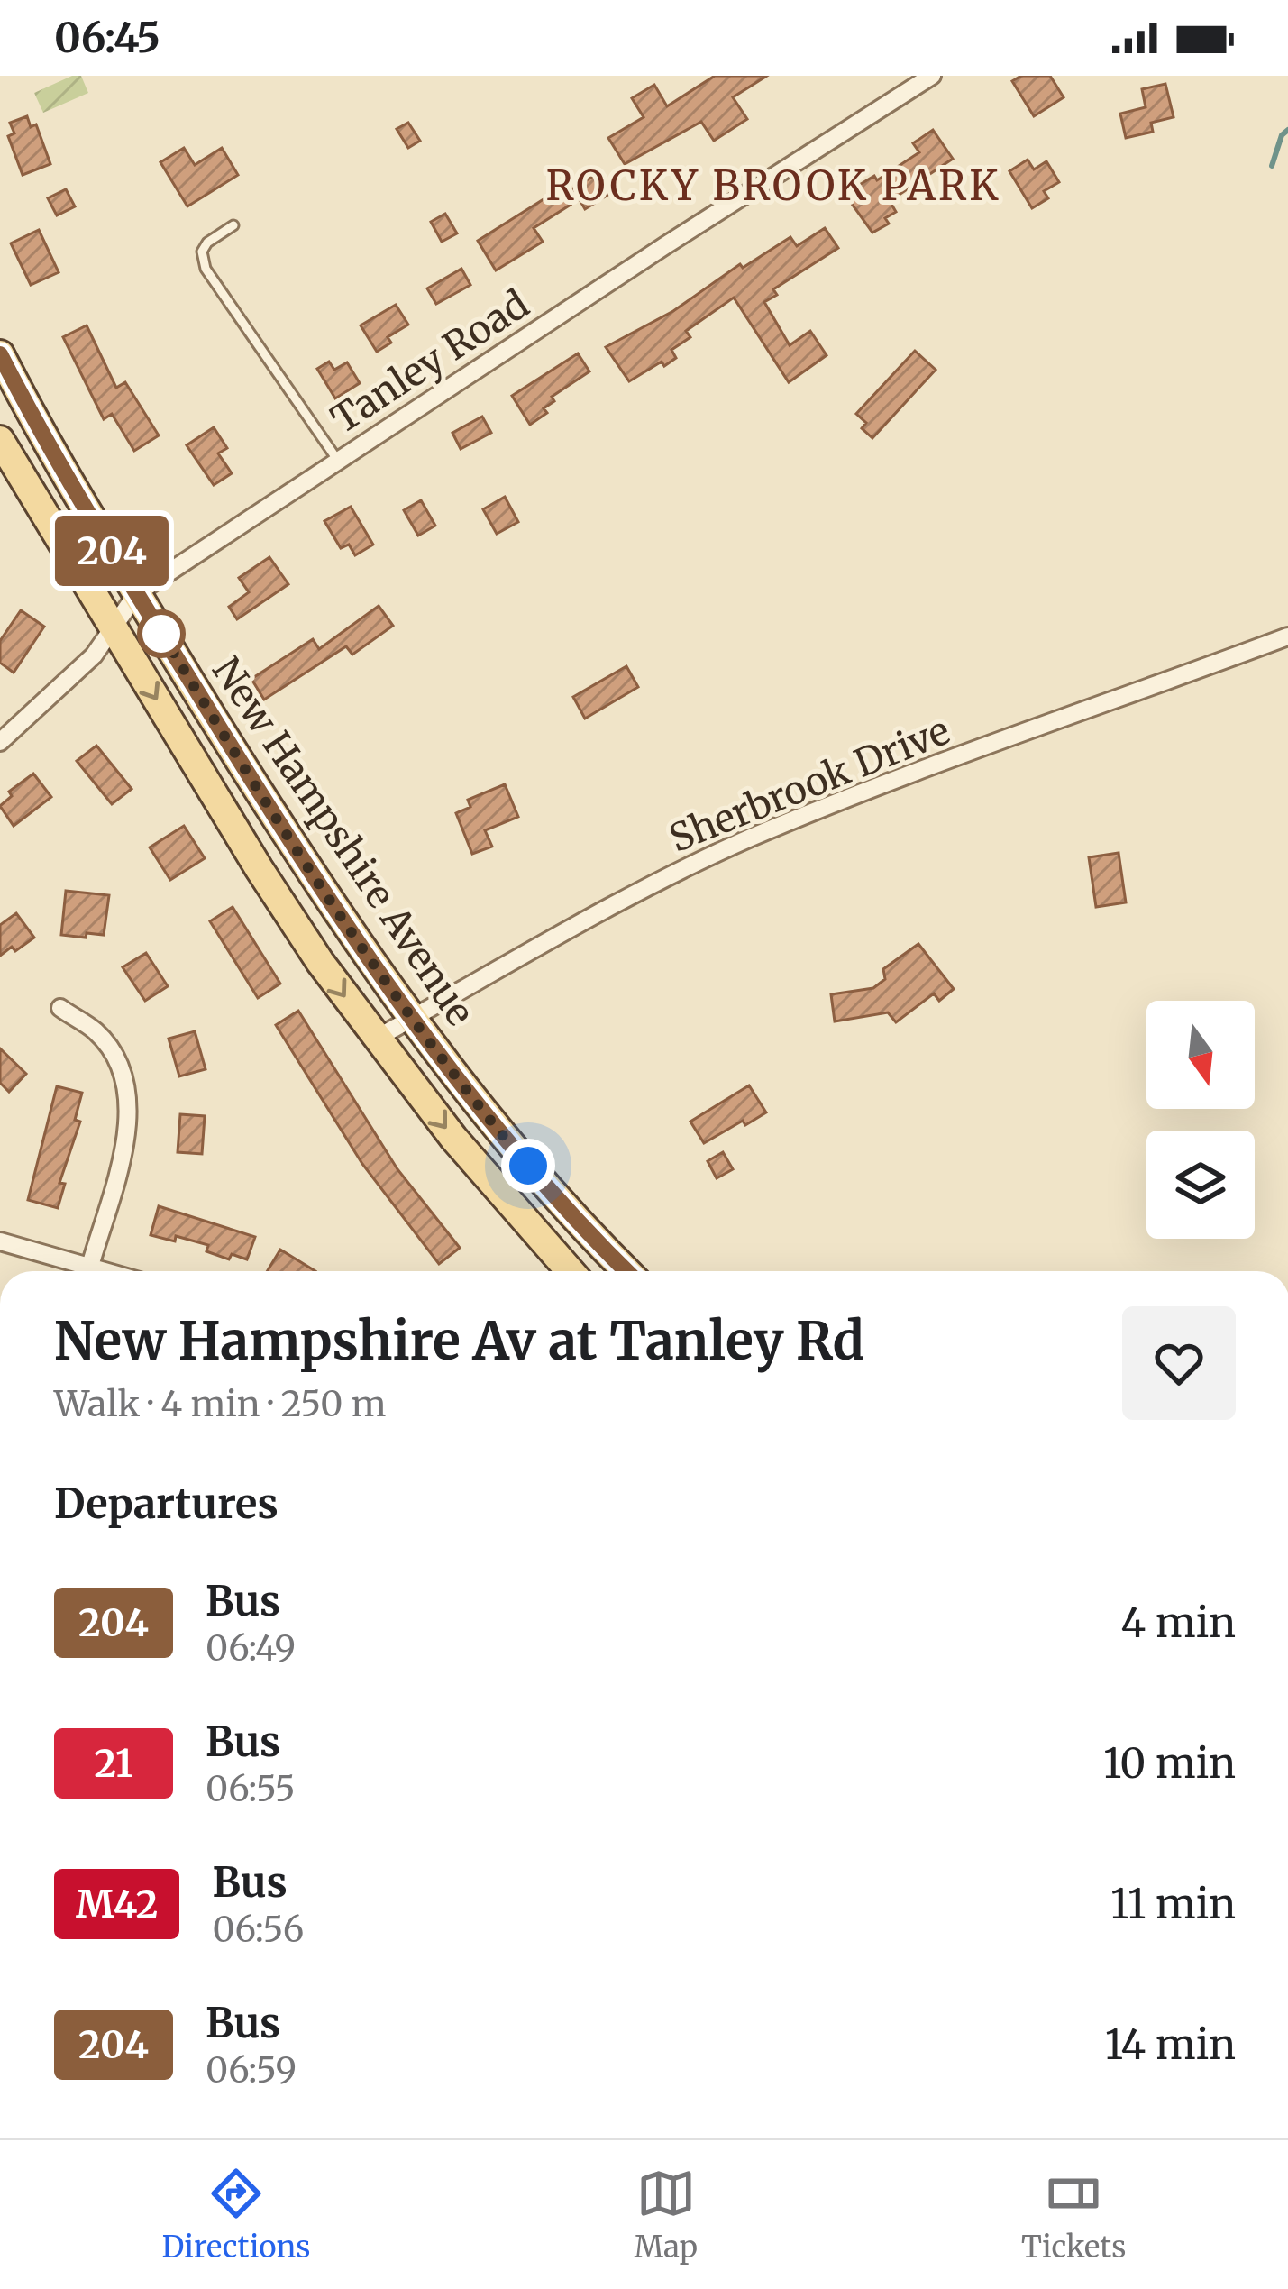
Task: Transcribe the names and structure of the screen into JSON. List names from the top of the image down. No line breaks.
{"streets":{"main road":["New Hampshire Avenue"],"street":["Tanley Road","Sherbrook Drive"]},"crossings":[["Tanley Road","New Hampshire Avenue"],["Sherbrook Drive","New Hampshire Avenue"]],"districts":["ROCKY BROOK PARK"],"lines":["bus line 204"],"north":"bottom","page":{"status":"06:45","on_map":"204","heading":[["New Hampshire Av at Tanley Rd","Walk · 4 min · 250 m"],"Departures"],"list":[{"mark":"204","name":"Bus","note":"06:49","value":"4 min"},{"mark":"21","name":"Bus","note":"06:55","value":"10 min"},{"mark":"M42","name":"Bus","note":"06:56","value":"11 min"},{"mark":"204","name":"Bus","note":"06:59","value":"14 min"}],"tabs":["Directions","Map","Tickets"]}}
